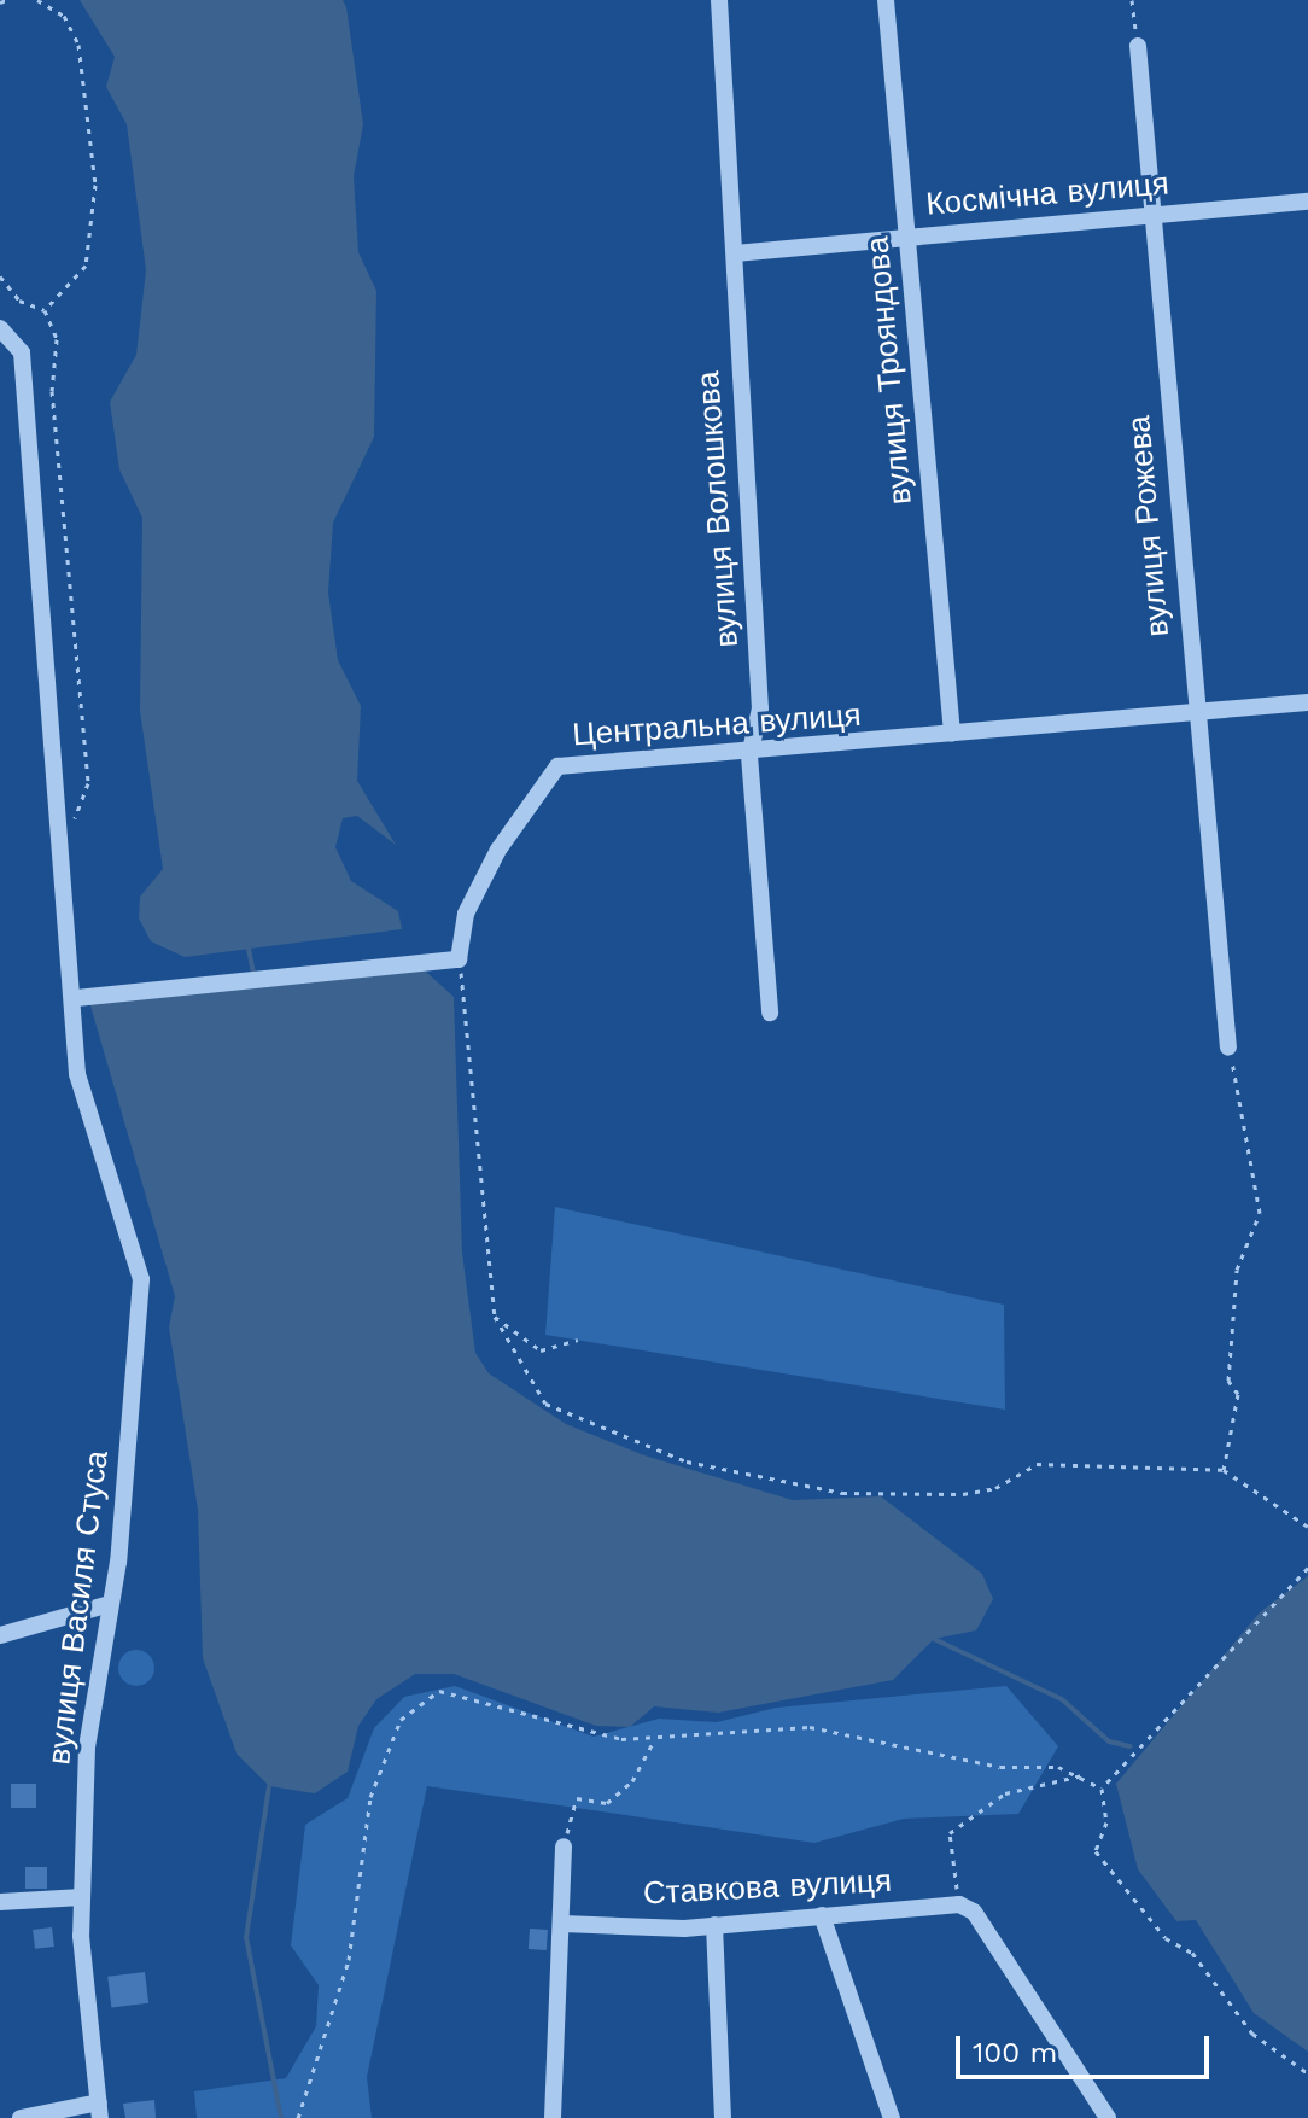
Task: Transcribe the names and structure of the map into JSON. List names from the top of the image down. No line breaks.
{"streets":{"street":["Космічна вулиця","вулиця Трояндова","вулиця Волошкова","вулиця Рожева","Центральна вулиця","вулиця Василя Стуса","Ставкова вулиця"]},"crossings":[["Космічна вулиця","вулиця Трояндова"],["Космічна вулиця","вулиця Волошкова"],["Космічна вулиця","вулиця Рожева"],["вулиця Трояндова","Центральна вулиця"],["вулиця Волошкова","Центральна вулиця"],["вулиця Рожева","Центральна вулиця"]],"scale_bar":"100 m"}
